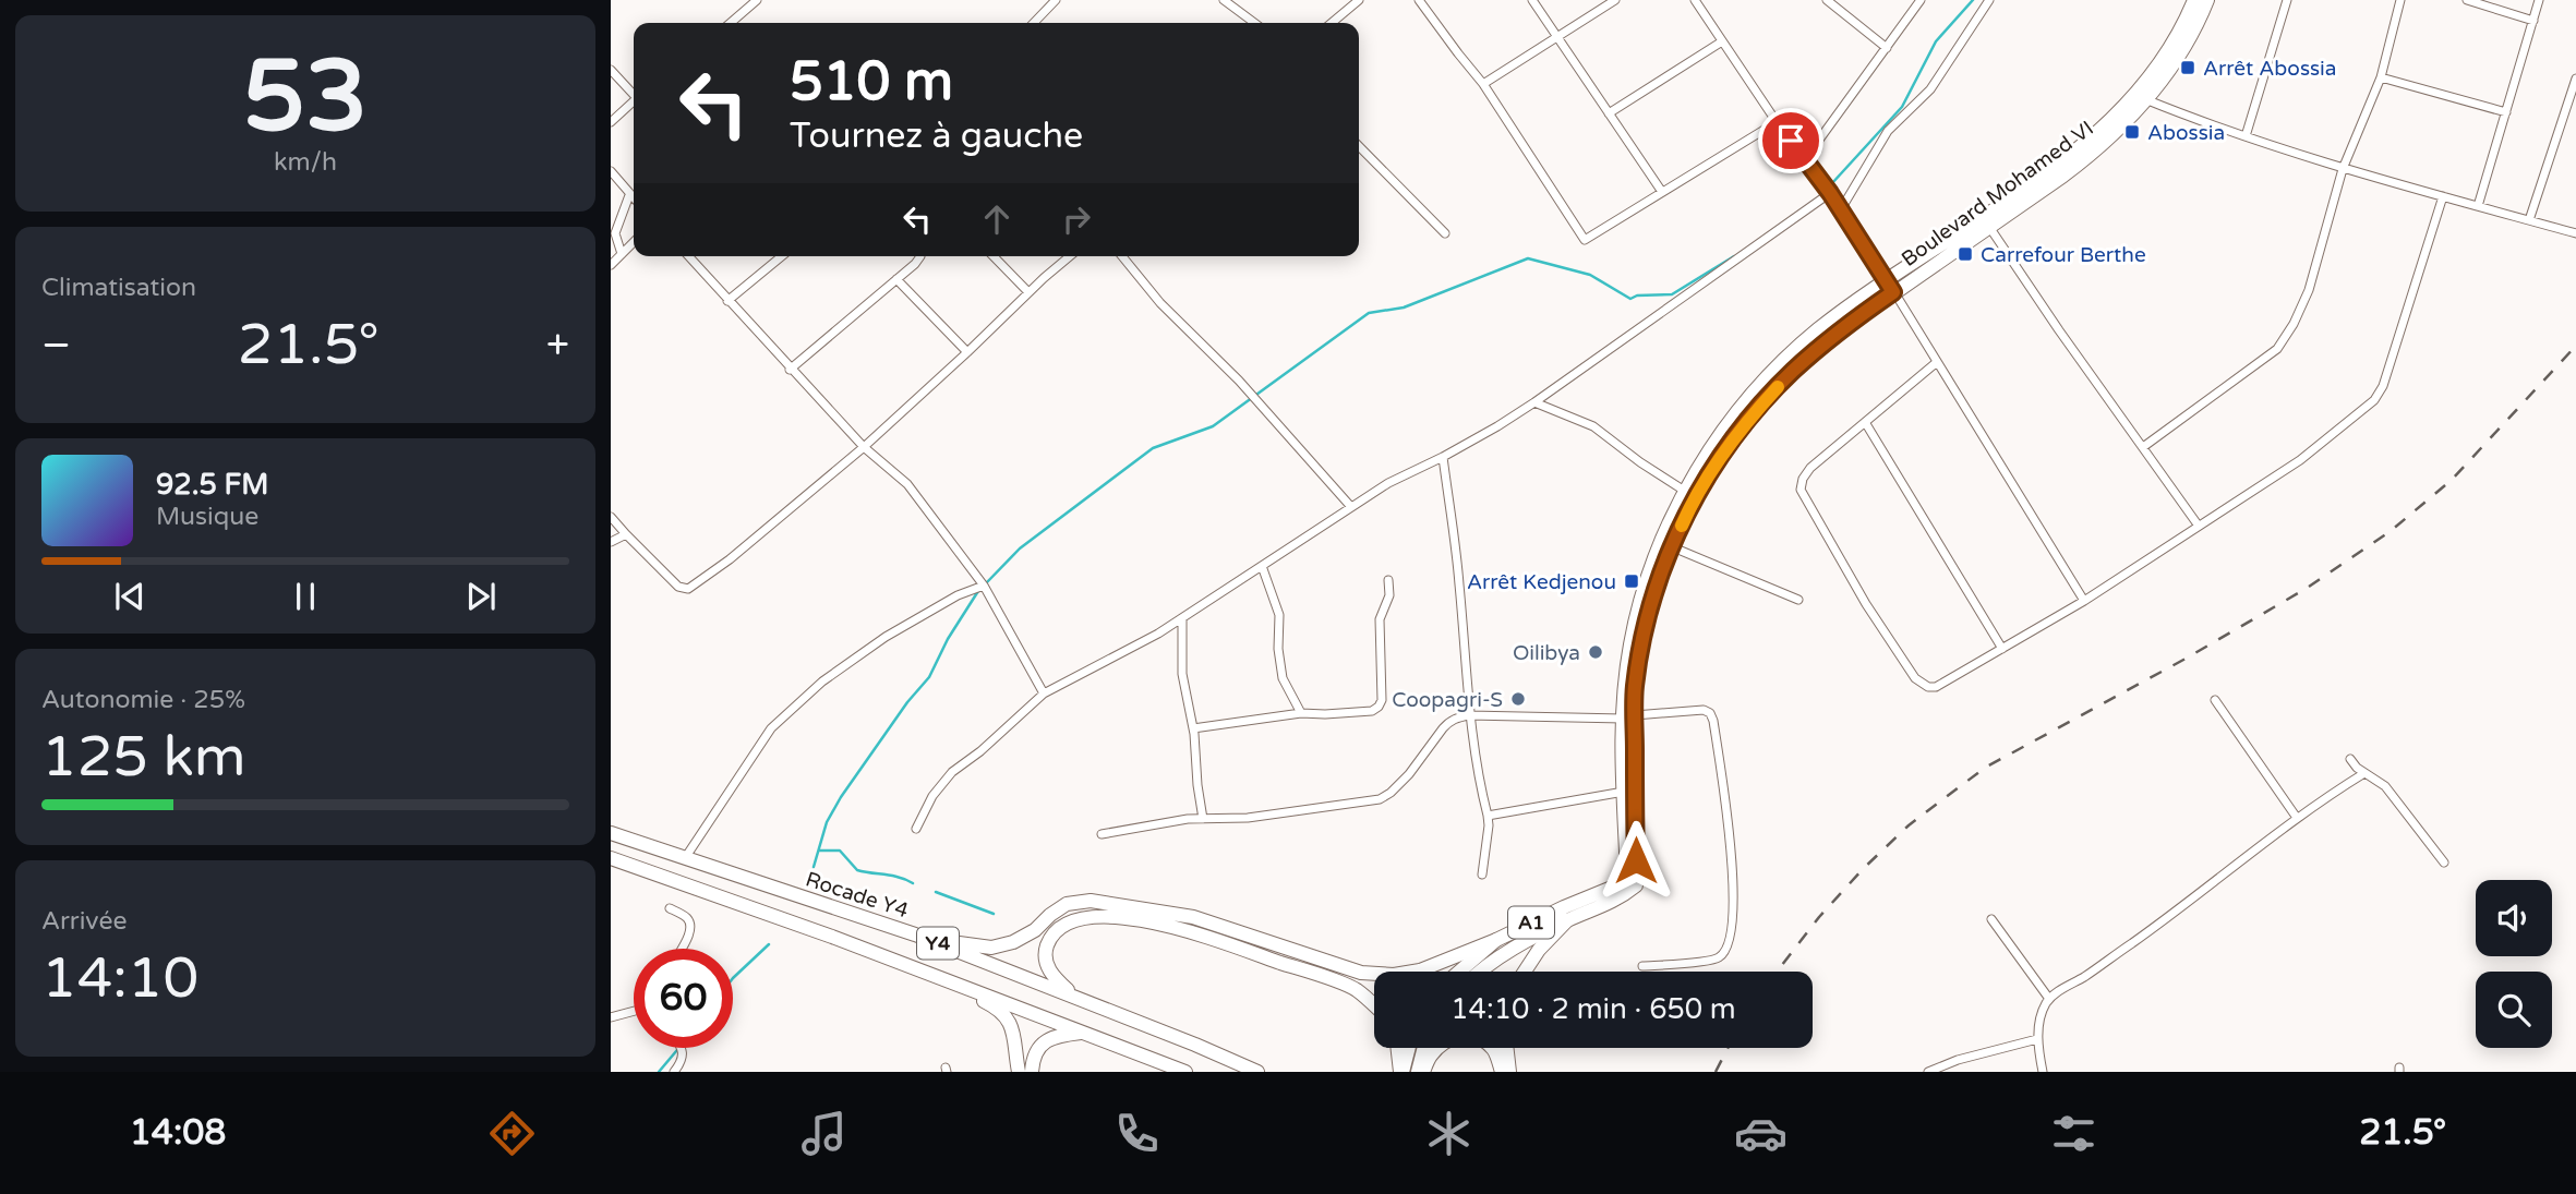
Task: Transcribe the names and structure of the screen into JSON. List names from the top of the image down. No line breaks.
{"streets":{"main road":["Boulevard Mohamed VI","Rocade Y4","A1","Y4"]},"places":{"transit":["Arrêt Abossia","Abossia","Carrefour Berthe","Arrêt Kedjenou"],"other":["Oilibya","Coopagri-S"]},"page":{"tile":[["53","km/h"],"Climatisation",["Autonomie · 25%","125 km"],["Arrivée","14:10"]],"turn":["510 m","Tournez à gauche"],"heat":["−","21.5°","+"],"song":["92.5 FM","Musique"],"limit":"60","trip":"14:10 · 2 min · 650 m","tabs":["14:08","21.5°"]}}
